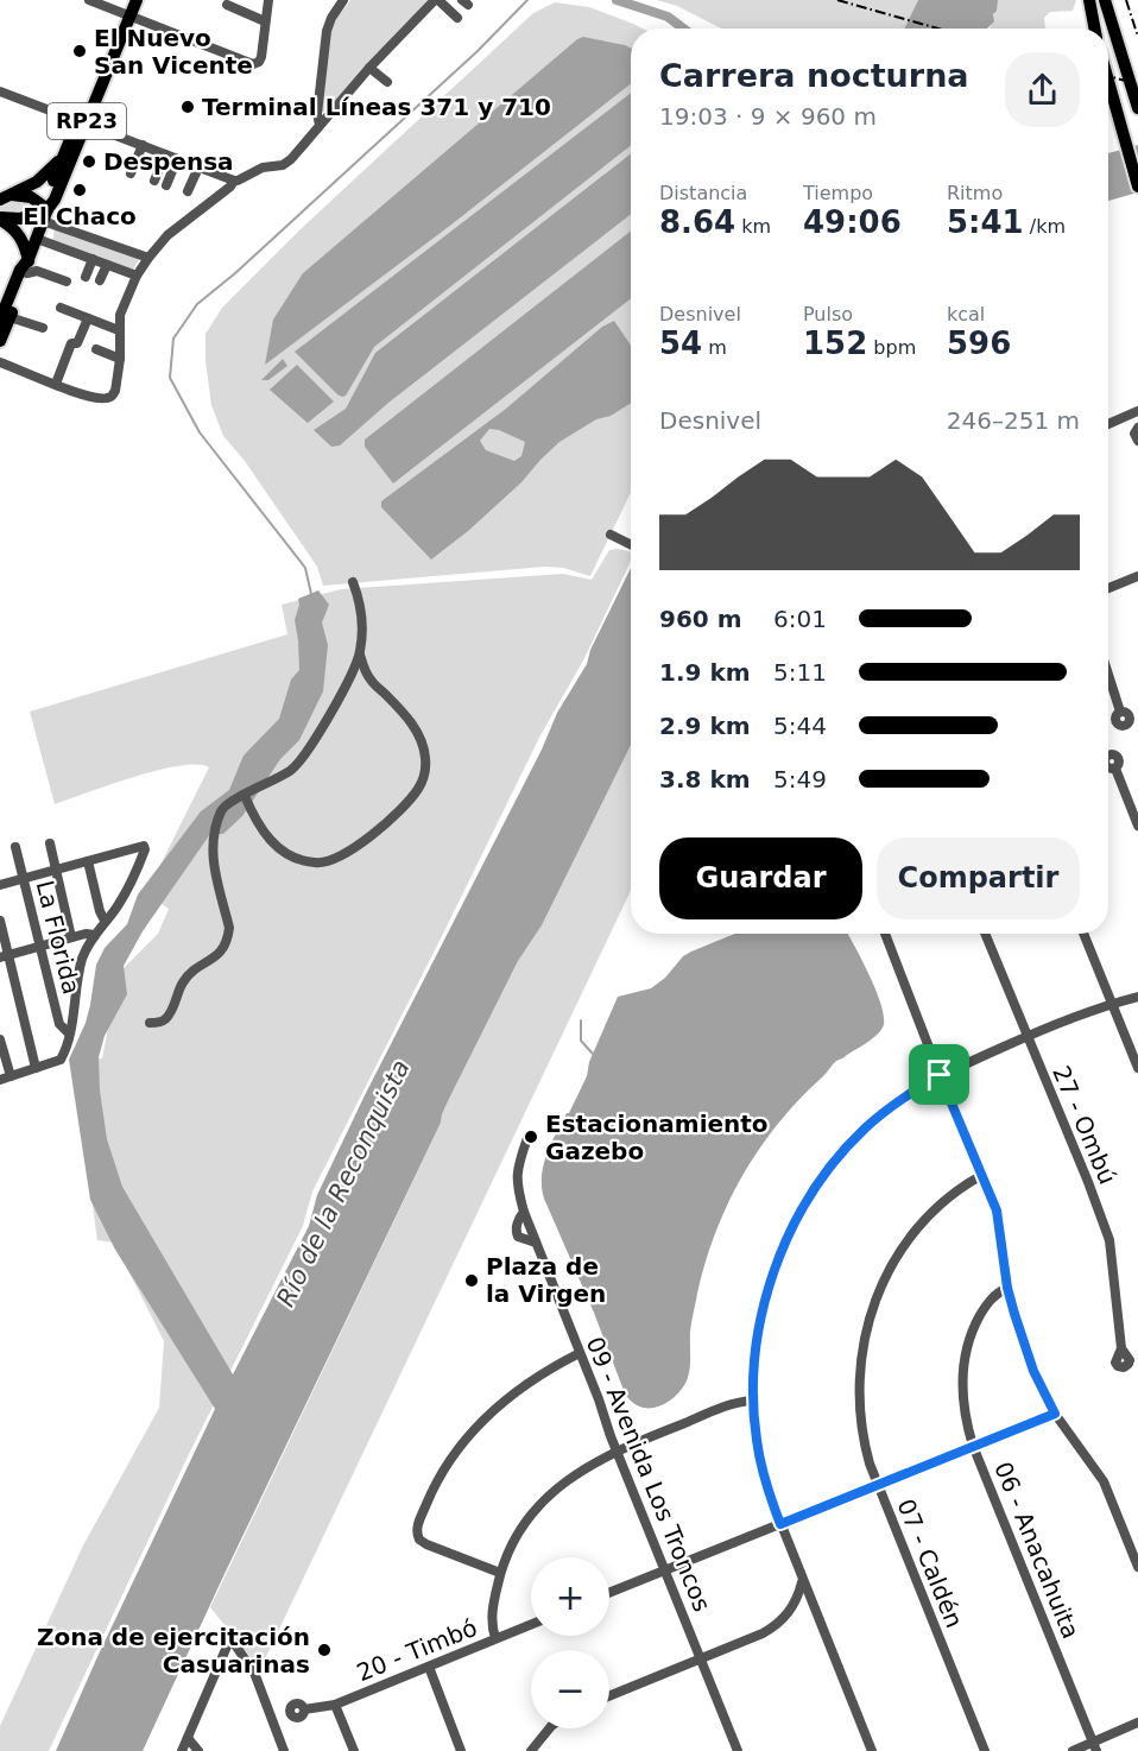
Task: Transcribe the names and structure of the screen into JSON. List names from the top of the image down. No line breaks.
{"streets":{"main road":["RP23"],"street":["La Florida","27 - Ombú","09 - Avenida Los Troncos","06 - Anacahuita","07 - Caldén","20 - Timbó"]},"water":["Río de la Reconquista"],"places":["El Nuevo San Vicente","Terminal Líneas 371 y 710","Despensa","El Chaco","Estacionamiento Gazebo","Plaza de la Virgen","Zona de ejercitación Casuarinas"],"page":{"heading":["Carrera nocturna","19:03 · 9 × 960 m"],"stats":[["Distancia","8.64 km"],["Tiempo","49:06"],["Ritmo","5:41 /km"],["Desnivel","54 m"],["Pulso","152 bpm"],["kcal","596"]],"chart":["Desnivel","246–251 m"],"list":[{"name":"960 m","note":"6:01"},{"name":"1.9 km","note":"5:11"},{"name":"2.9 km","note":"5:44"},{"name":"3.8 km","note":"5:49"}],"buttons":["Guardar","Compartir"],"map_buttons":["+","−"]}}
